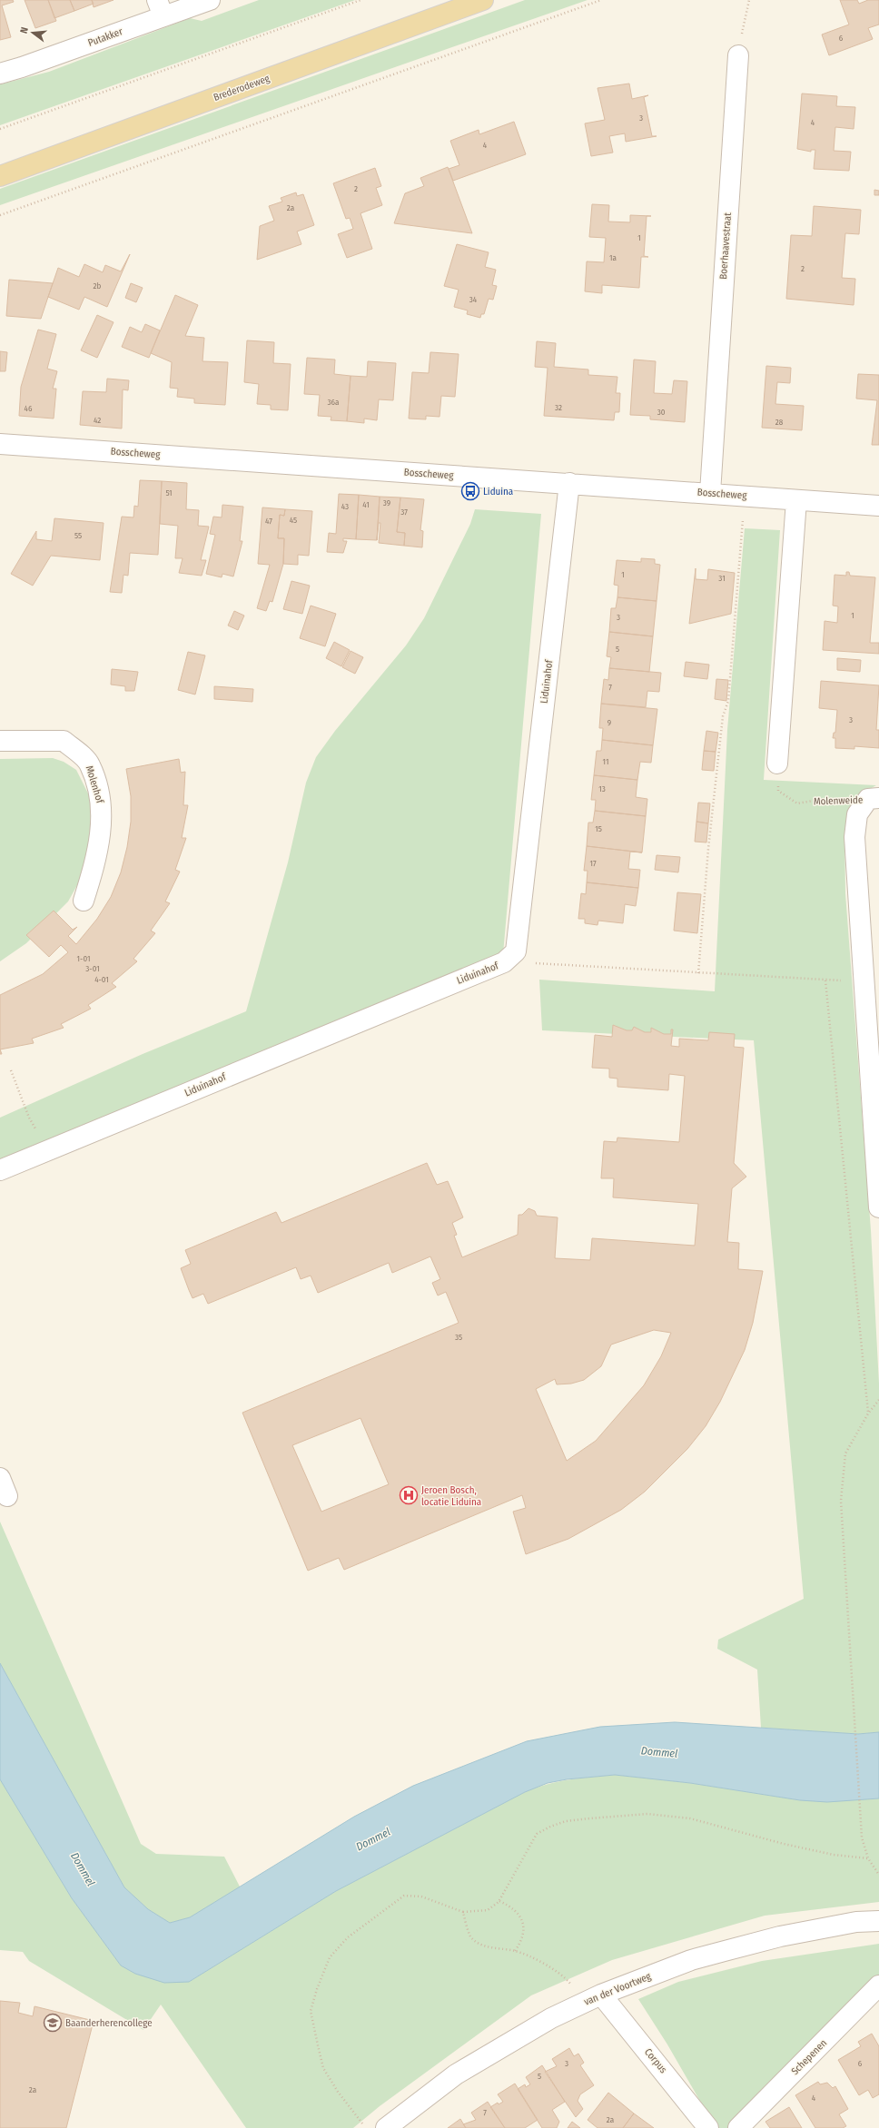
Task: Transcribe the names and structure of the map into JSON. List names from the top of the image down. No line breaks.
{"streets":{"main road":["Brederodeweg"],"street":["Putakker","Boerhaavestraat","Bosscheweg","Liduinahof","Molenhof","Molenweide","van der Voortweg","Schepenen","Corpus"]},"crossings":[["Boerhaavestraat","Bosscheweg"],["Bosscheweg","Liduinahof"],["van der Voortweg","Corpus"]],"water":["Dommel"],"places":{"bus stop":["Liduina"],"hospital":["Jeroen Bosch, locatie Liduina"],"school or university":["Baanderherencollege"]},"house_numbers":["6","3","4","4","2","2a","1","1a","2","2b","34","36a","32","46","30","42","28","51","39","41","43","37","45","47","55","1","31","1","3","5","7","3","9","11","13","15","17","1-01","3-01","4-01","35","3","6","5","2a","4","7","2a"],"north":"left"}
